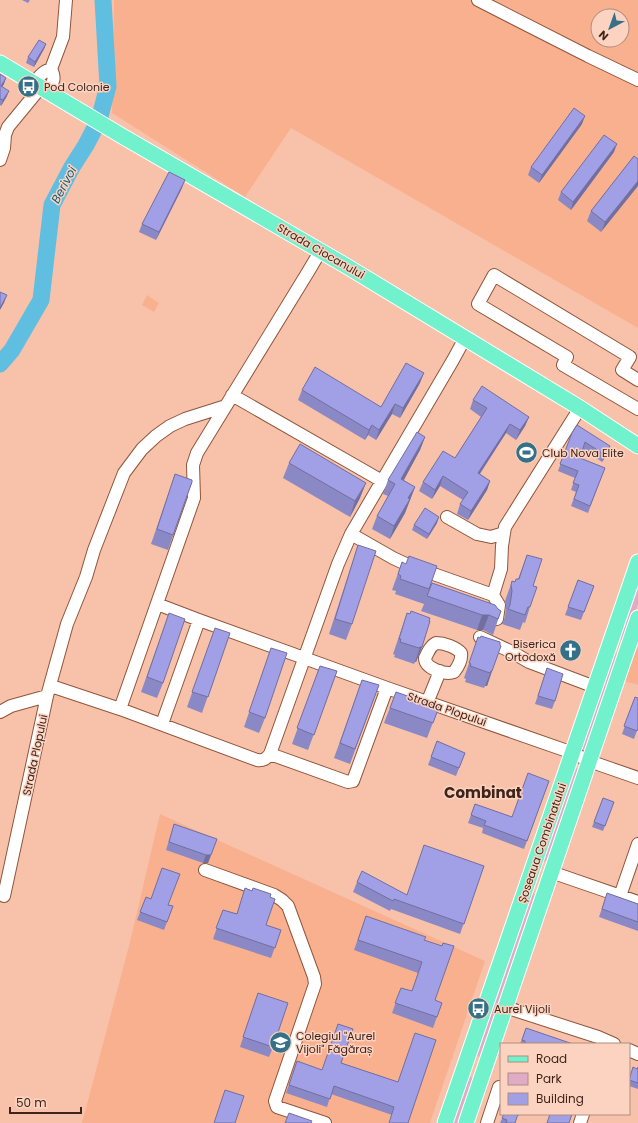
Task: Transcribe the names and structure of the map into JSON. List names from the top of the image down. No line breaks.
{"streets":{"main road":["Strada Ciocanului","Șoseaua Combinatului"],"street":["Strada Plopului"]},"crossings":[["Strada Plopului","Șoseaua Combinatului"]],"districts":["Combinat"],"water":["Berivoi"],"places":{"bus stop":["Pod Colonie","Aurel Vijoli"],"sports":["Club Nova Elite"],"church":["Biserica Ortodoxă"],"school or university":["Colegiul \"Aurel Vijoli\" Făgăraș"]},"legend":["Road","Park","Building"],"scale_bar":"50 m","north":"bottom left"}
